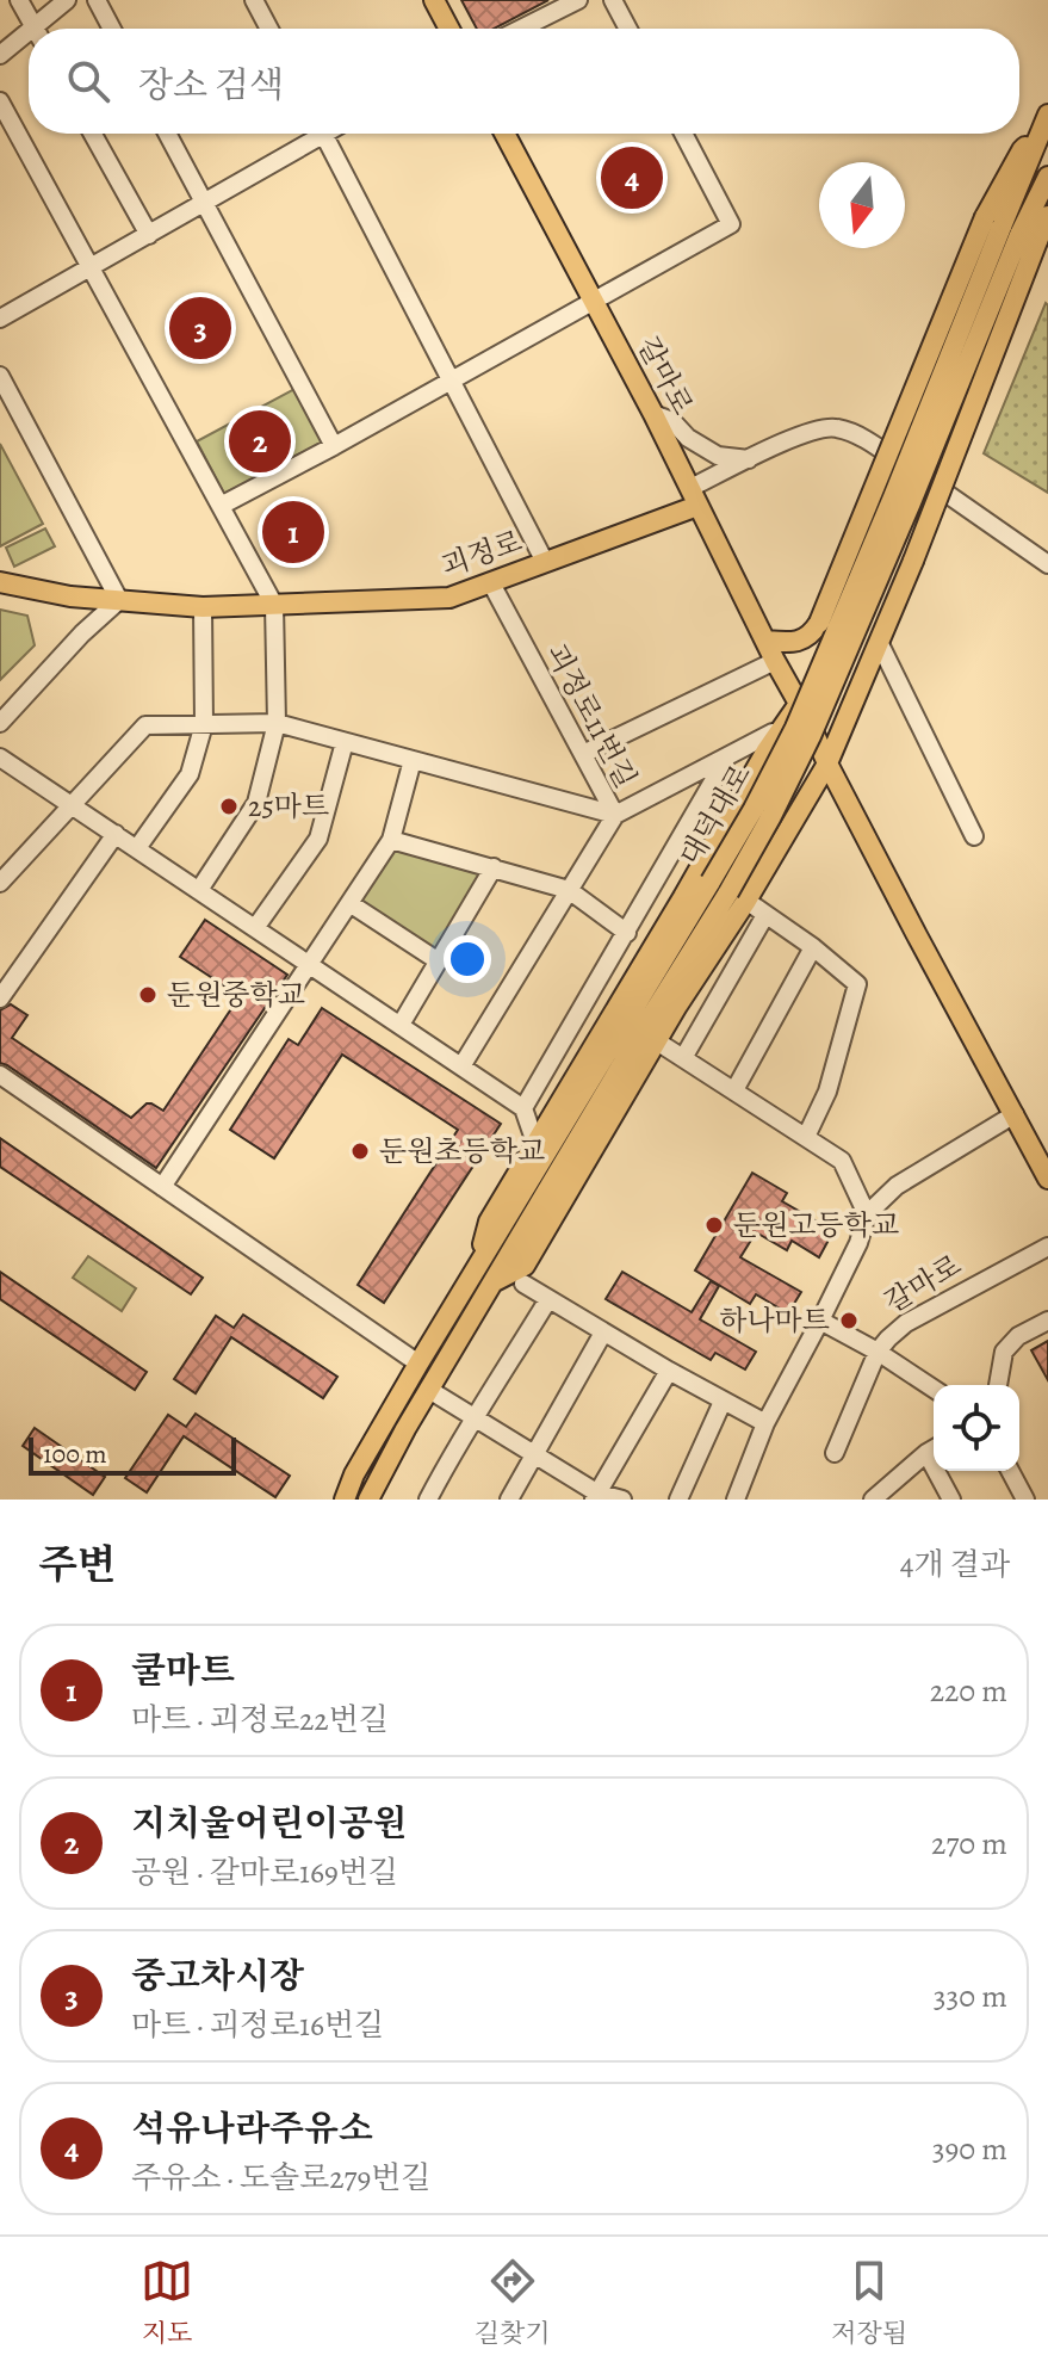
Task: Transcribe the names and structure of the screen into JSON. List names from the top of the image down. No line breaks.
{"streets":{"main road":["갈마로","괴정로","대덕대로"],"street":["괴정로11번길"]},"crossings":[["갈마로","괴정로"],["괴정로","괴정로11번길"]],"places":["25마트","둔원중학교","둔원초등학교","둔원고등학교","하나마트"],"scale_bar":"100 m","north":"bottom","page":{"search":"장소 검색","pins":["4","3","2","1"],"scale":"100 m","heading":["주변","4개 결과"],"list":[{"mark":"1","name":"쿨마트","note":"마트 · 괴정로22번길","value":"220 m"},{"mark":"2","name":"지치울어린이공원","note":"공원 · 갈마로169번길","value":"270 m"},{"mark":"3","name":"중고차시장","note":"마트 · 괴정로16번길","value":"330 m"},{"mark":"4","name":"석유나라주유소","note":"주유소 · 도솔로279번길","value":"390 m"}],"nav":["지도","길찾기","저장됨"]}}
